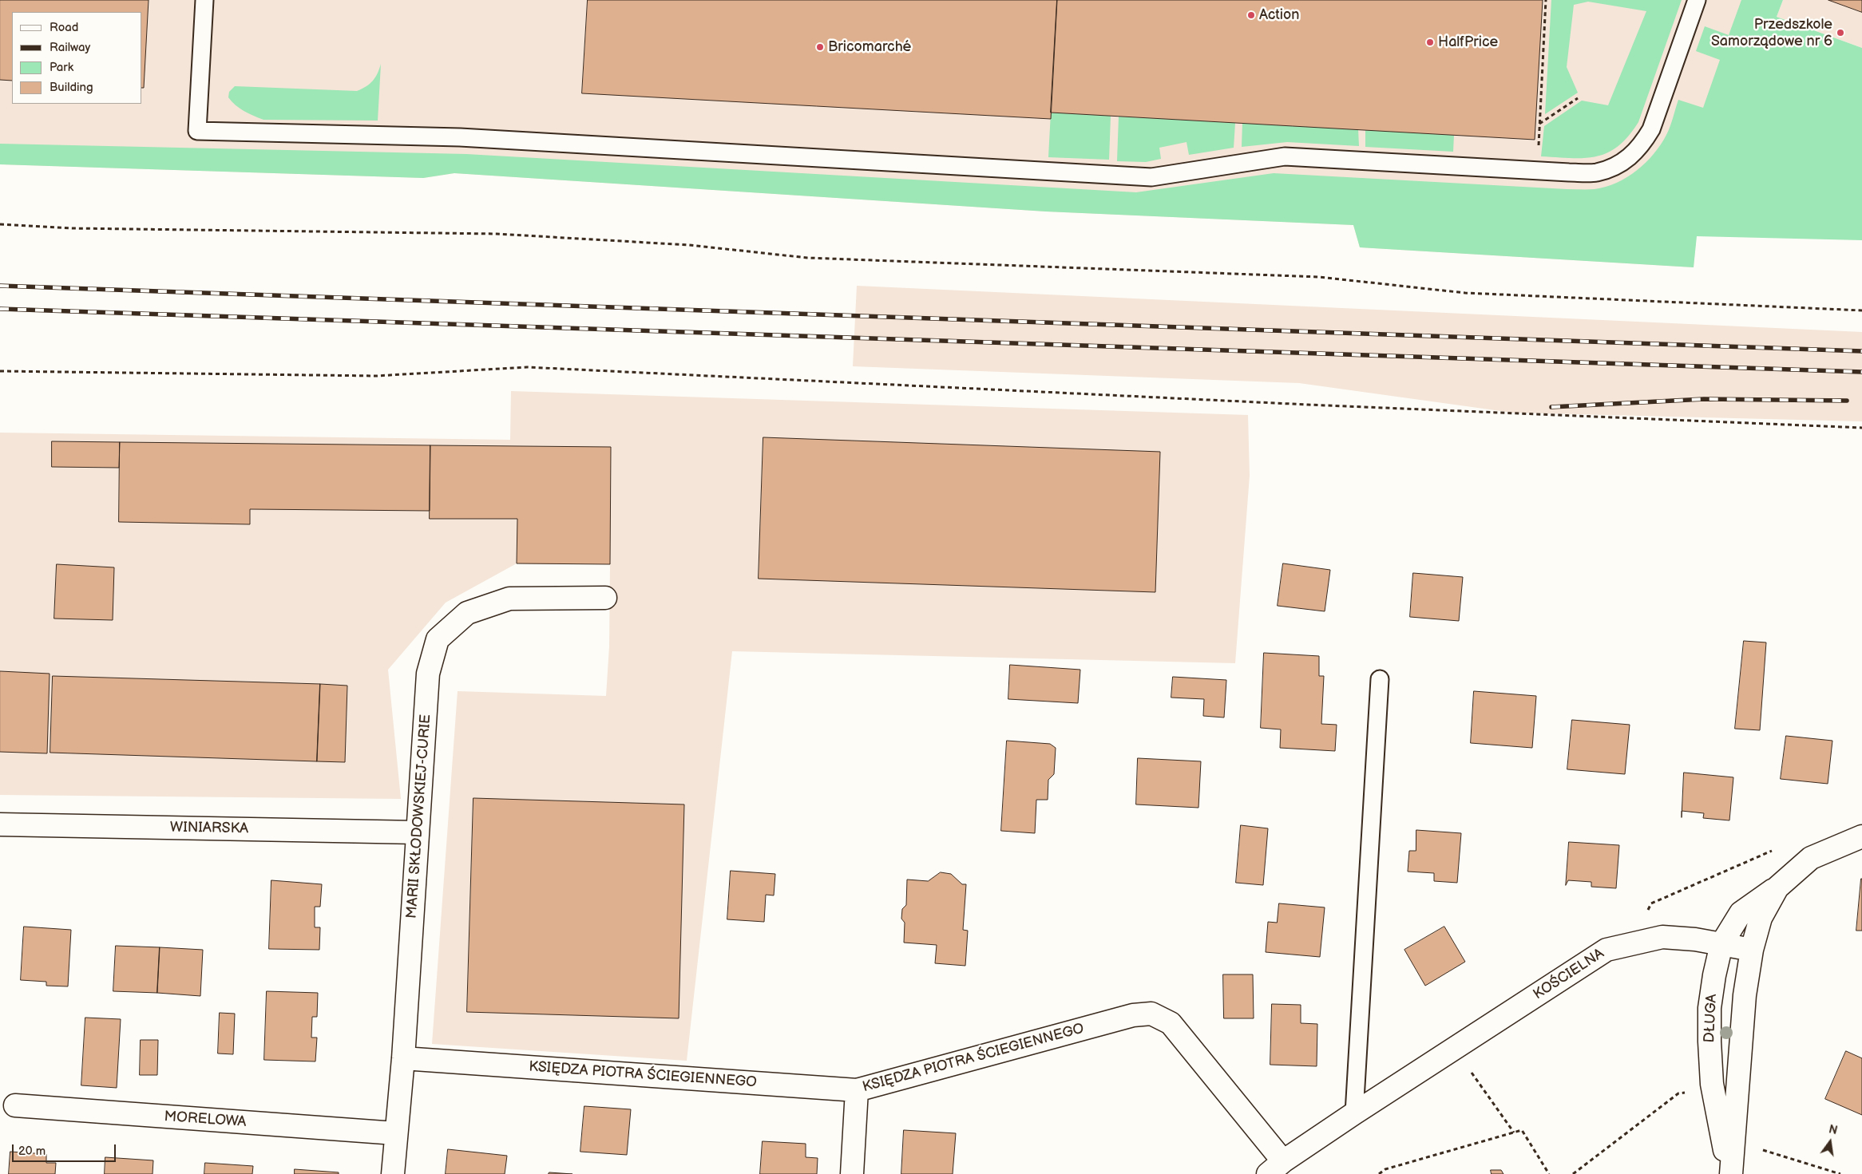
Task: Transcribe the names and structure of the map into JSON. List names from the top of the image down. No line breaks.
{"streets":{"street":["MARII SKŁODOWSKIEJ-CURIE","WINIARSKA","KOŚCIELNA","DŁUGA","KSIĘDZA PIOTRA ŚCIEGIENNEGO","MORELOWA"]},"crossings":[["MARII SKŁODOWSKIEJ-CURIE","WINIARSKA"],["MARII SKŁODOWSKIEJ-CURIE","KSIĘDZA PIOTRA ŚCIEGIENNEGO"],["MARII SKŁODOWSKIEJ-CURIE","MORELOWA"],["KOŚCIELNA","DŁUGA"],["KOŚCIELNA","KSIĘDZA PIOTRA ŚCIEGIENNEGO"]],"places":["Action","Przedszkole Samorządowe nr 6","HalfPrice","Bricomarché"],"legend":["Road","Railway","Park","Building"],"scale_bar":"20 m","north":"top"}
